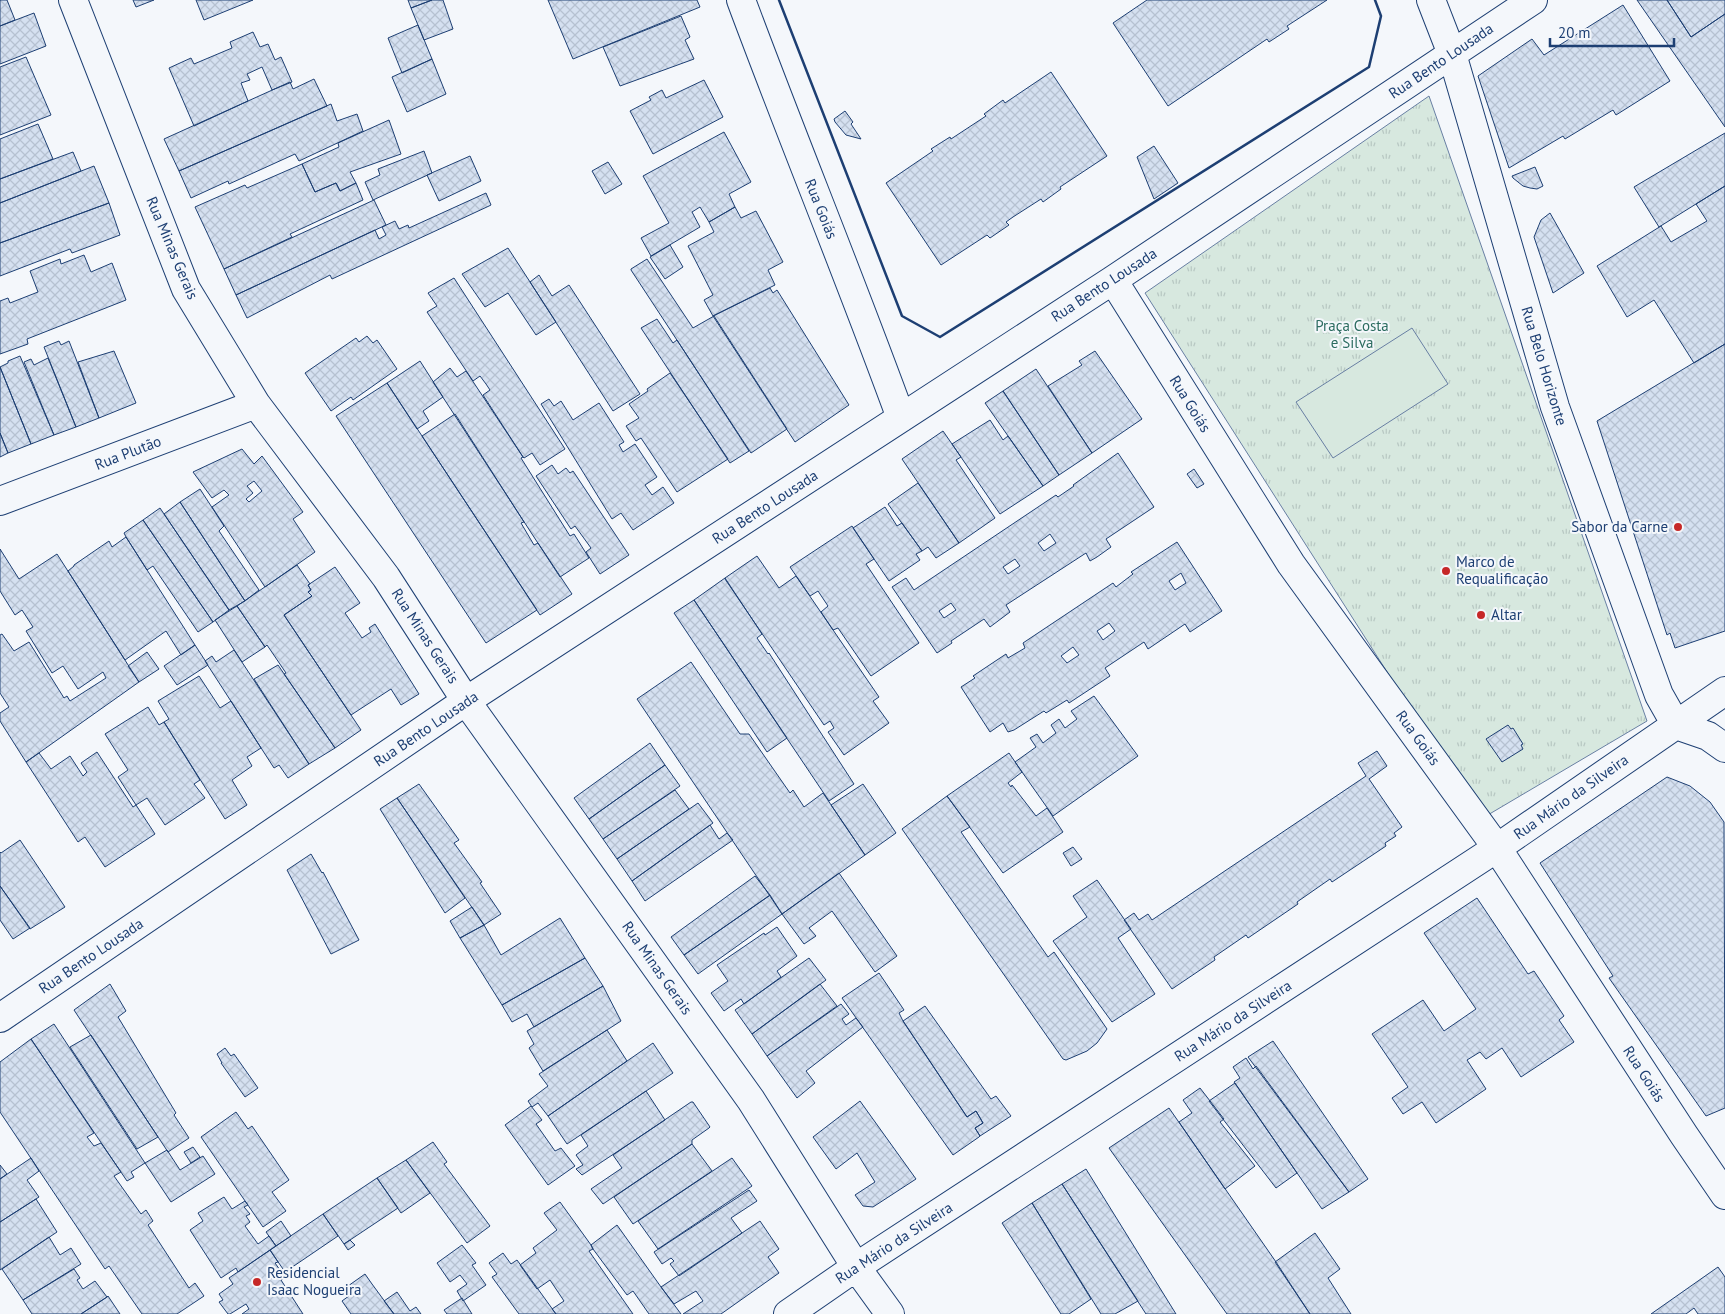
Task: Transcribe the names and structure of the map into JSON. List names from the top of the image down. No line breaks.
{"streets":{"street":["Rua Bento Lousada","Rua Goiás","Rua Minas Gerais","Rua Belo Horizonte","Rua Plutão","Rua Mário da Silveira"]},"crossings":[["Rua Bento Lousada","Rua Goiás"],["Rua Bento Lousada","Rua Minas Gerais"],["Rua Bento Lousada","Rua Belo Horizonte"],["Rua Goiás","Rua Mário da Silveira"],["Rua Minas Gerais","Rua Plutão"],["Rua Minas Gerais","Rua Mário da Silveira"],["Rua Belo Horizonte","Rua Mário da Silveira"]],"parks":["Praça Costa e Silva"],"places":["Sabor da Carne","Marco de Requalificação","Altar","Residencial Isaac Nogueira"],"scale_bar":"20 m"}
